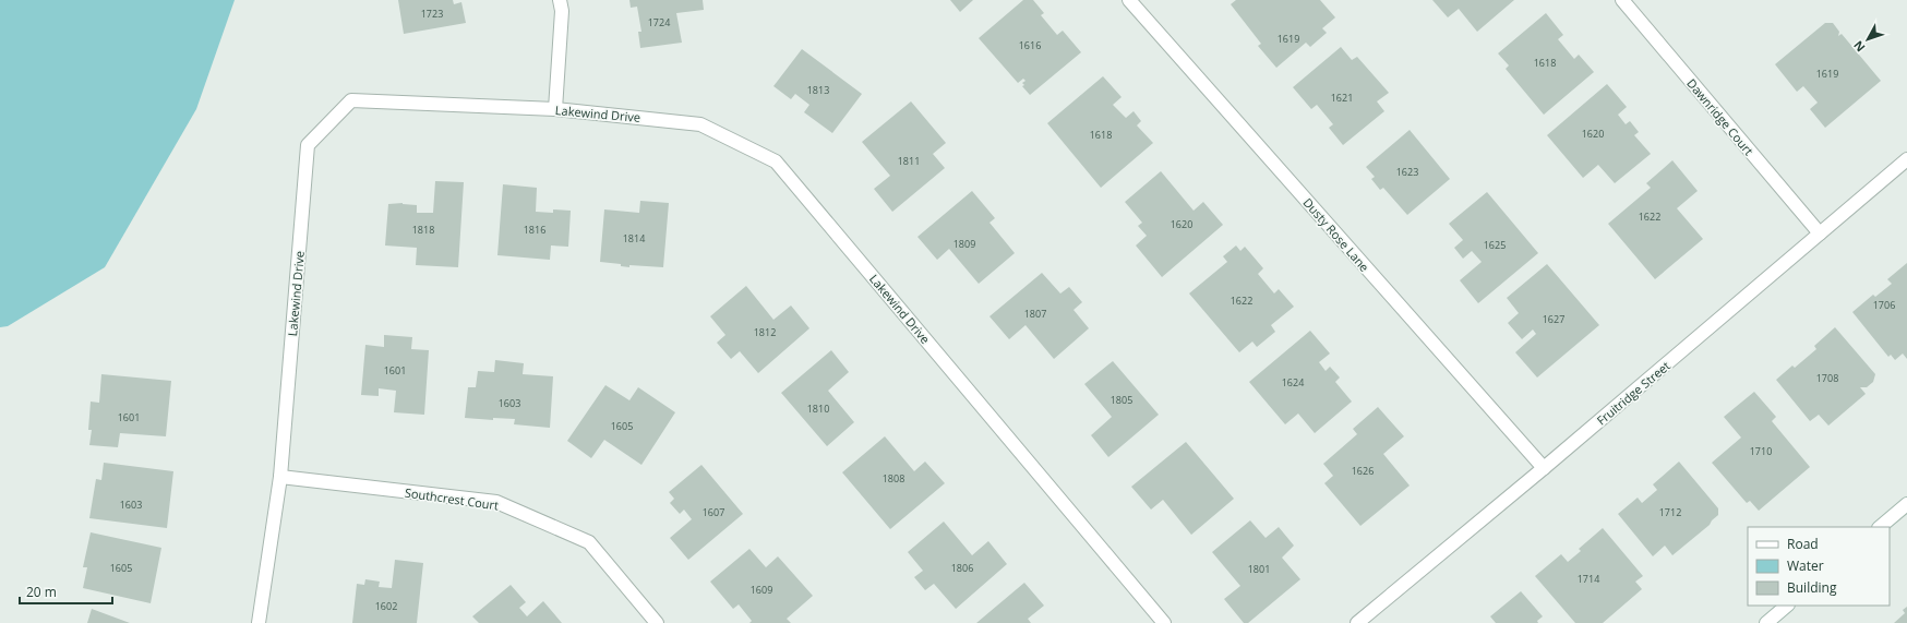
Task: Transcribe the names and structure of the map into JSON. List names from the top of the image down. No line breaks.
{"streets":{"street":["Lakewind Drive","Dawnridge Court","Dusty Rose Lane","Fruitridge Street","Southcrest Court"]},"crossings":[["Lakewind Drive","Southcrest Court"],["Dawnridge Court","Fruitridge Street"],["Dusty Rose Lane","Fruitridge Street"]],"house_numbers":["1723","1724","1619","1616","1618","1619","1813","1621","1620","1618","1811","1623","1622","1620","1818","1816","1814","1809","1625","1622","1706","1807","1627","1812","1601","1708","1624","1805","1603","1810","1601","1605","1710","1626","1808","1603","1607","1712","1605","1806","1801","1714","1609","1602"],"legend":["Road","Water","Building"],"scale_bar":"20 m","north":"bottom left"}
